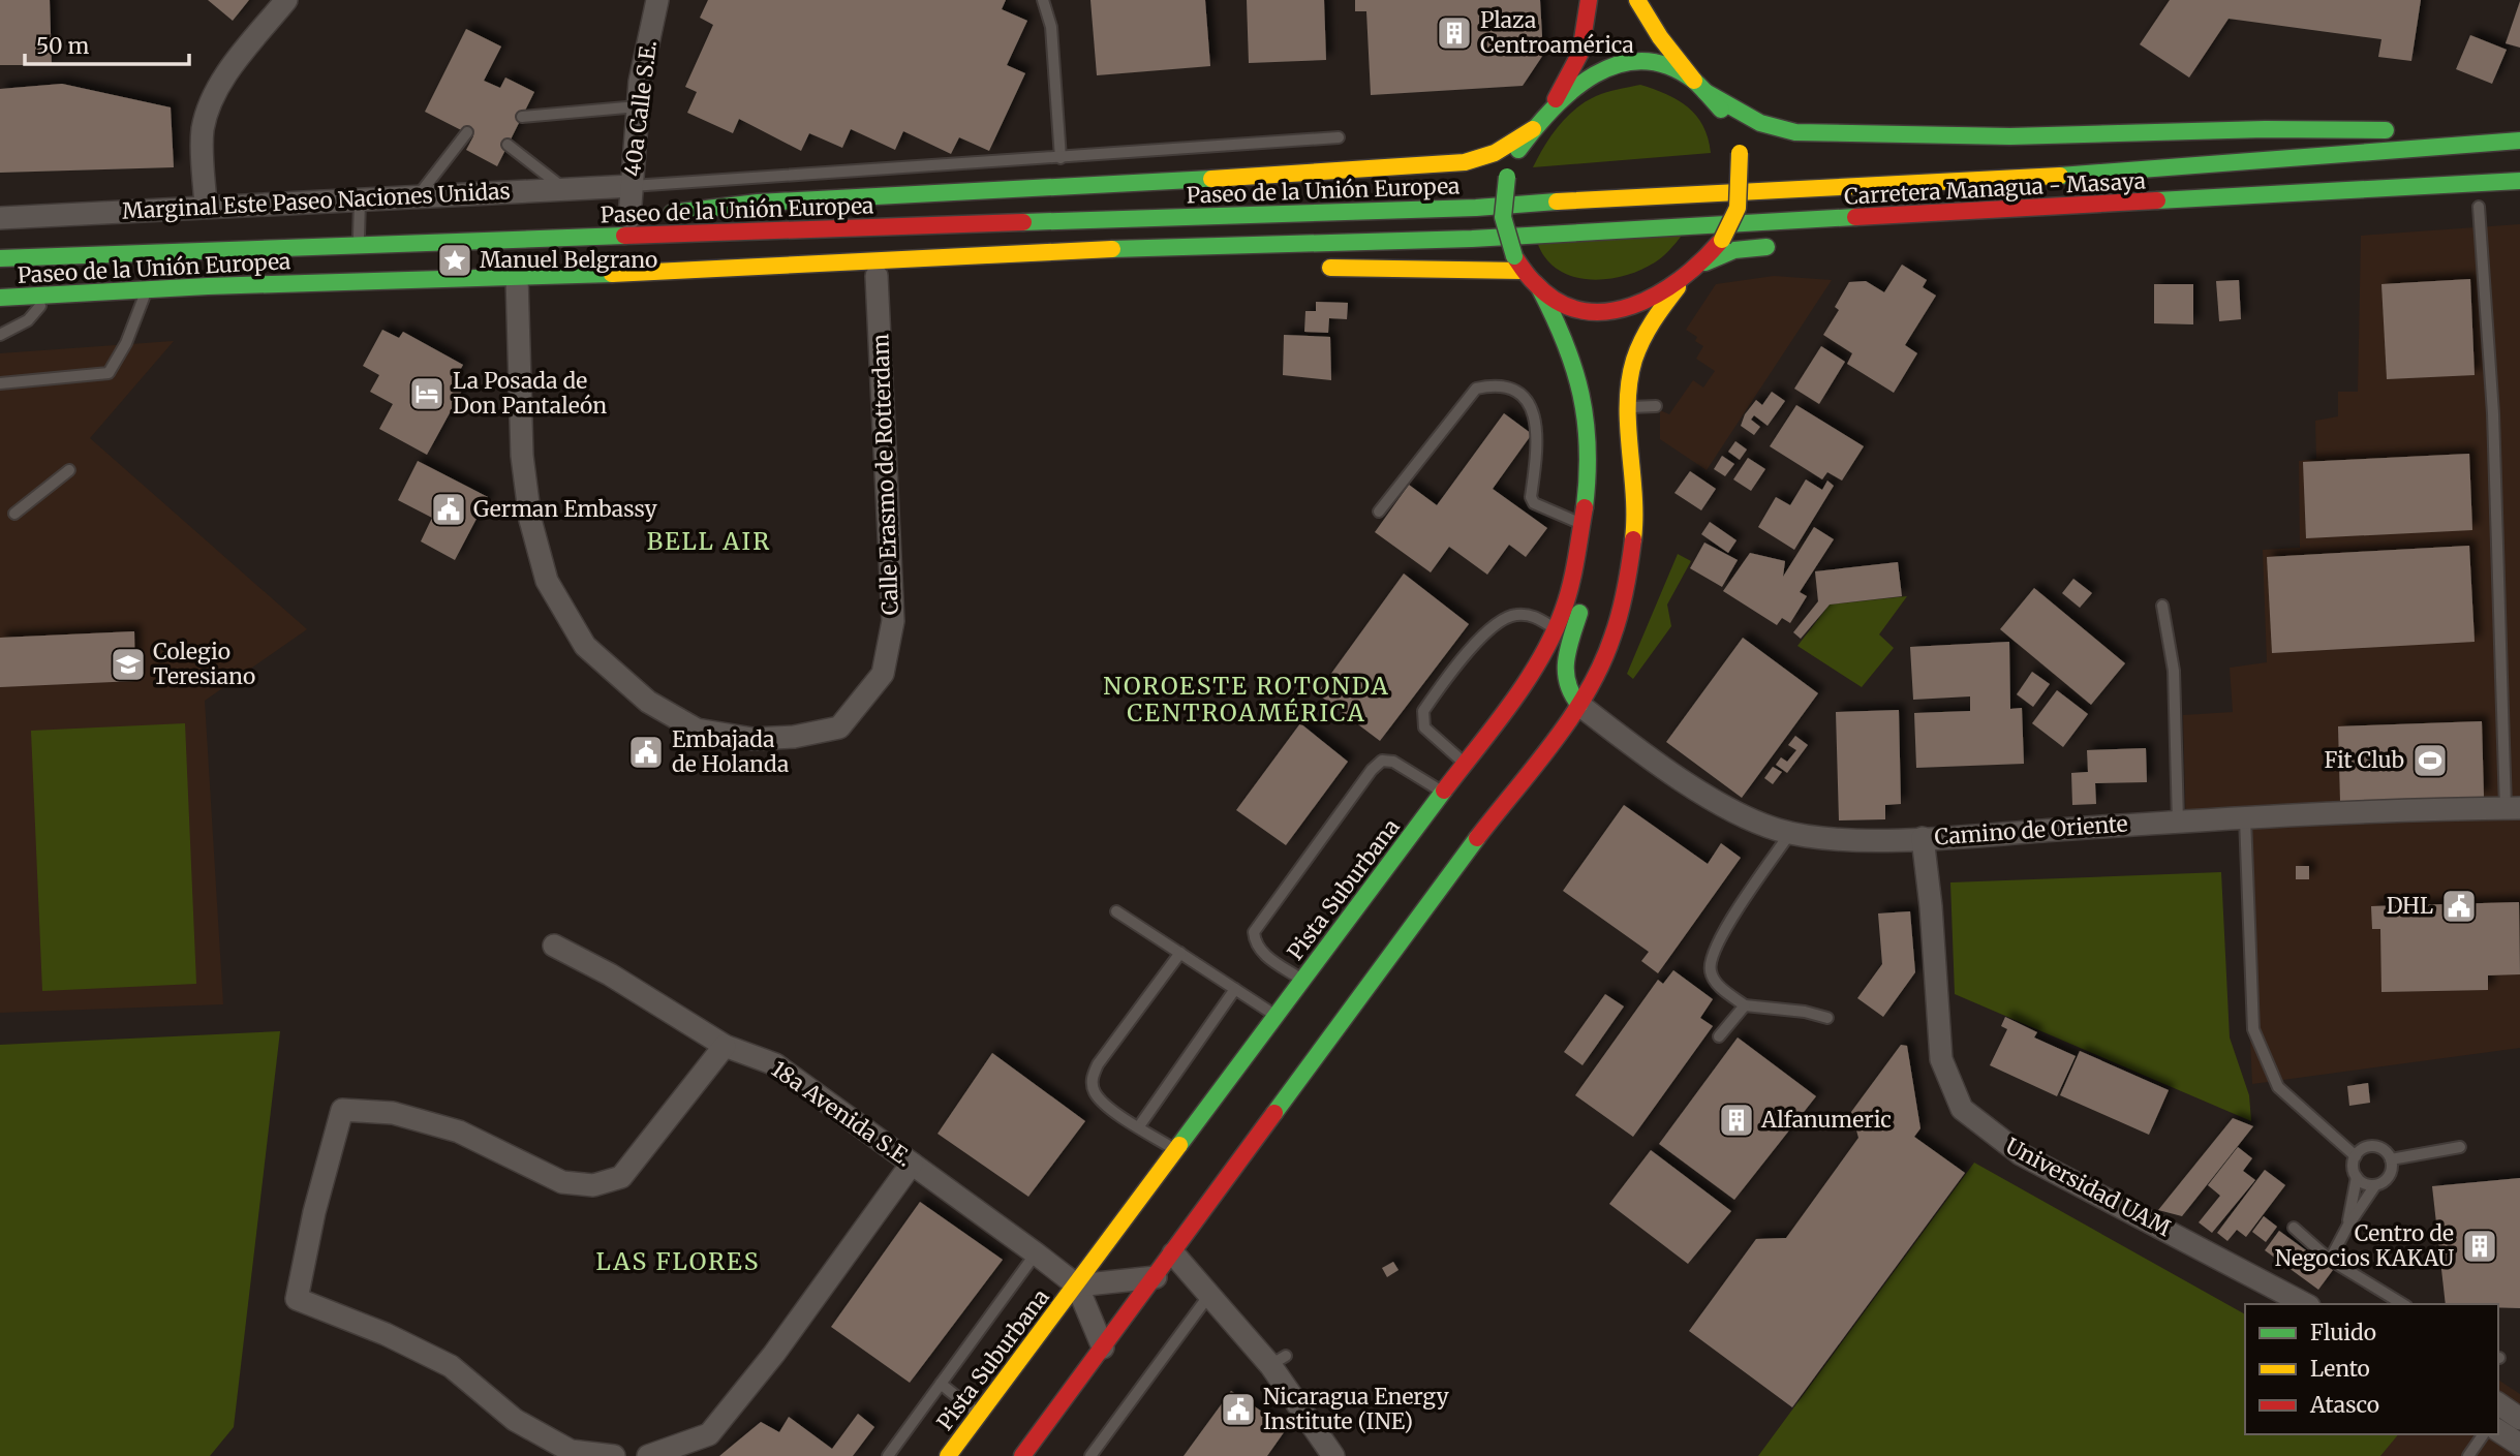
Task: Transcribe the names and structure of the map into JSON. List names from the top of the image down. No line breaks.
{"streets":{"main road":["Carretera Managua - Masaya","Paseo de la Unión Europea","Pista Suburbana"],"street":["40a Calle S.E.","Marginal Este Paseo Naciones Unidas","Calle Erasmo de Rotterdam","Camino de Oriente","18a Avenida S.E.","Universidad UAM"]},"crossings":[["40a Calle S.E.","Marginal Este Paseo Naciones Unidas"],["Carretera Managua - Masaya","Paseo de la Unión Europea"],["Paseo de la Unión Europea","Calle Erasmo de Rotterdam"],["Camino de Oriente","Universidad UAM"],["Pista Suburbana","18a Avenida S.E."]],"districts":["BELL AIR","NOROESTE ROTONDA CENTROAMÉRICA","LAS FLORES"],"places":{"building":["Plaza Centroamérica","Alfanumeric","Centro de Negocios KAKAU"],"place":["Manuel Belgrano"],"hotel":["La Posada de Don Pantaleón"],"public building":["German Embassy","Embajada de Holanda","DHL","Nicaragua Energy Institute (INE)"],"school or university":["Colegio Teresiano"],"sports":["Fit Club"]},"legend":["Fluido","Lento","Atasco"],"scale_bar":"50 m"}
